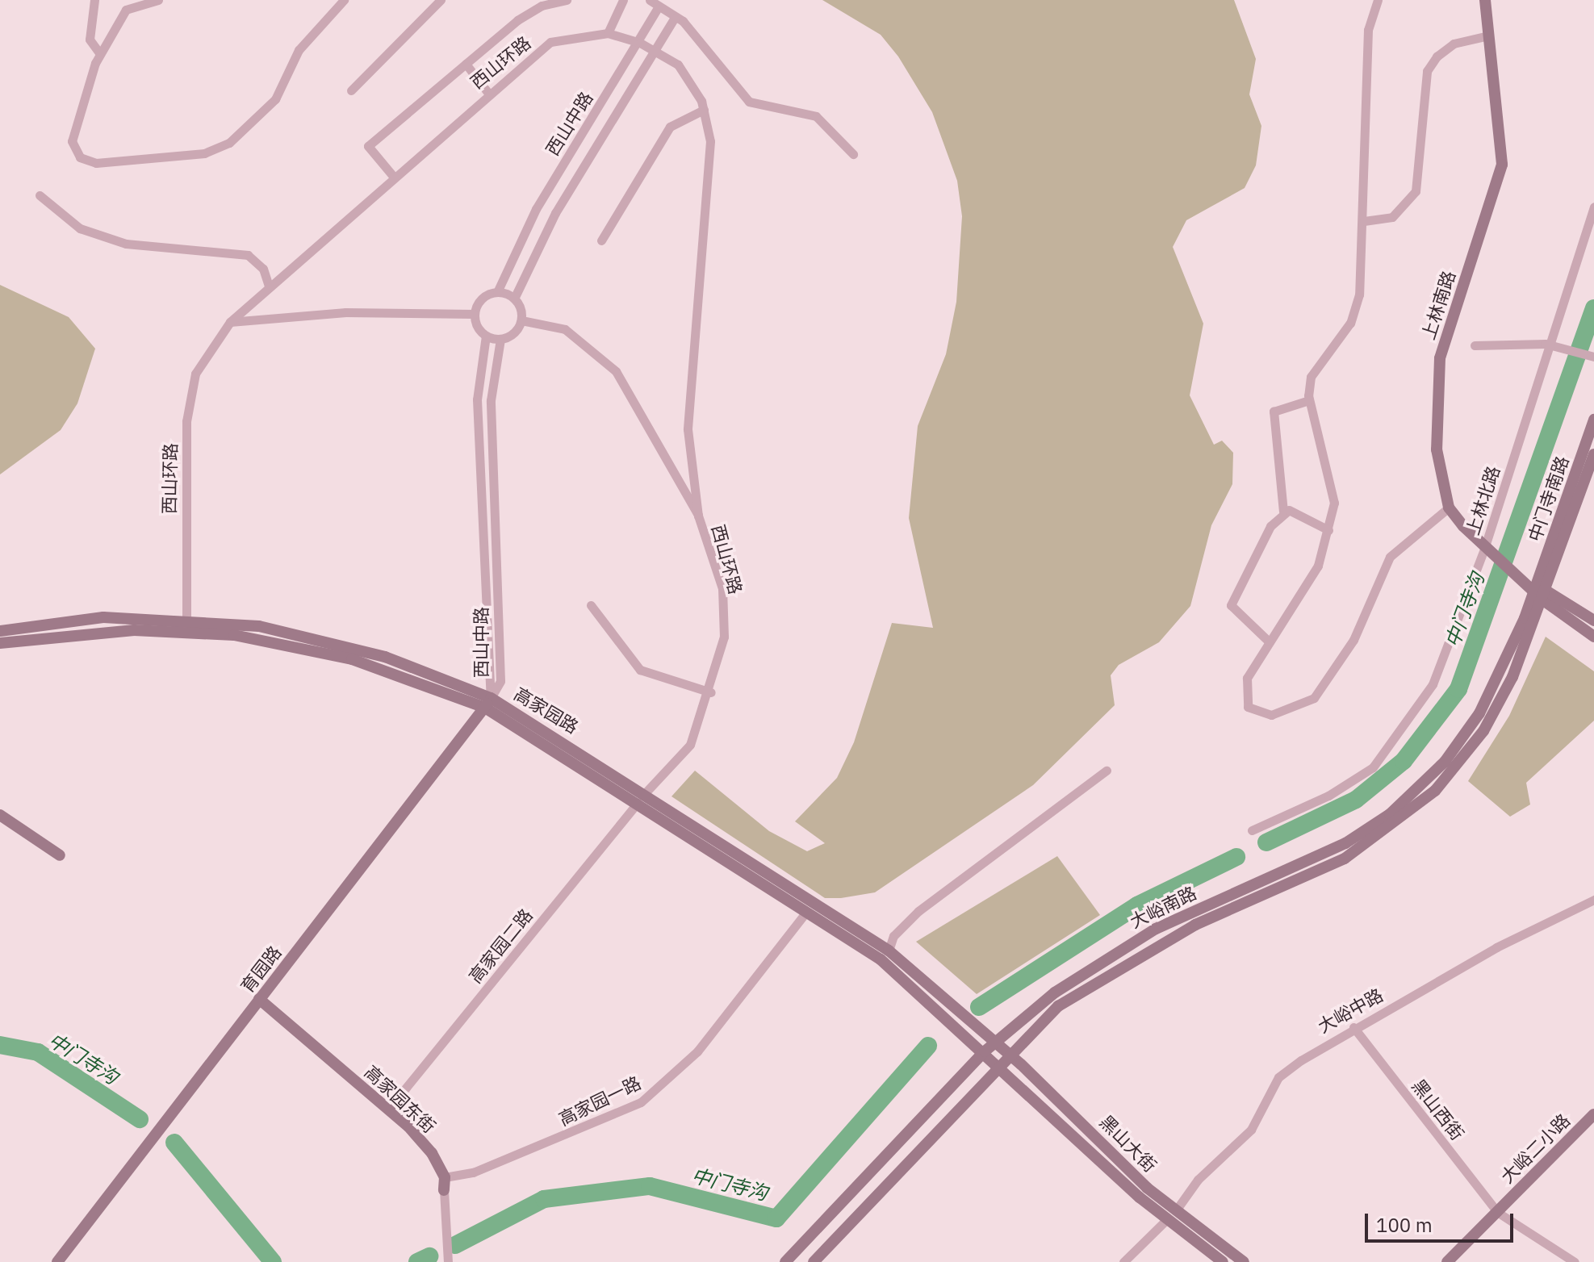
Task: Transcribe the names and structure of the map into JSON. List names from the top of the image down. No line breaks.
{"streets":{"main road":["上林南路","中门寺南路","高家园路","大峪南路","育园路","高家园东街","黑山大街","大峪二小路"],"street":["西山环路","西山中路","上林北路","高家园二路","大峪中路","高家园一路","黑山西街"]},"crossings":[["西山环路","西山中路"],["西山环路","高家园路"],["西山环路","高家园二路"],["西山中路","高家园路"],["西山中路","育园路"],["上林南路","中门寺南路"],["上林南路","上林北路"],["上林南路","大峪南路"],["中门寺南路","大峪南路"],["高家园路","大峪南路"],["高家园路","高家园二路"],["高家园路","育园路"],["高家园路","高家园一路"],["高家园路","黑山大街"],["大峪南路","黑山大街"],["高家园二路","高家园东街"],["育园路","高家园东街"],["大峪中路","黑山西街"],["大峪中路","黑山大街"],["高家园东街","高家园一路"],["黑山西街","大峪二小路"]],"water":["中门寺沟"],"scale_bar":"100 m"}
